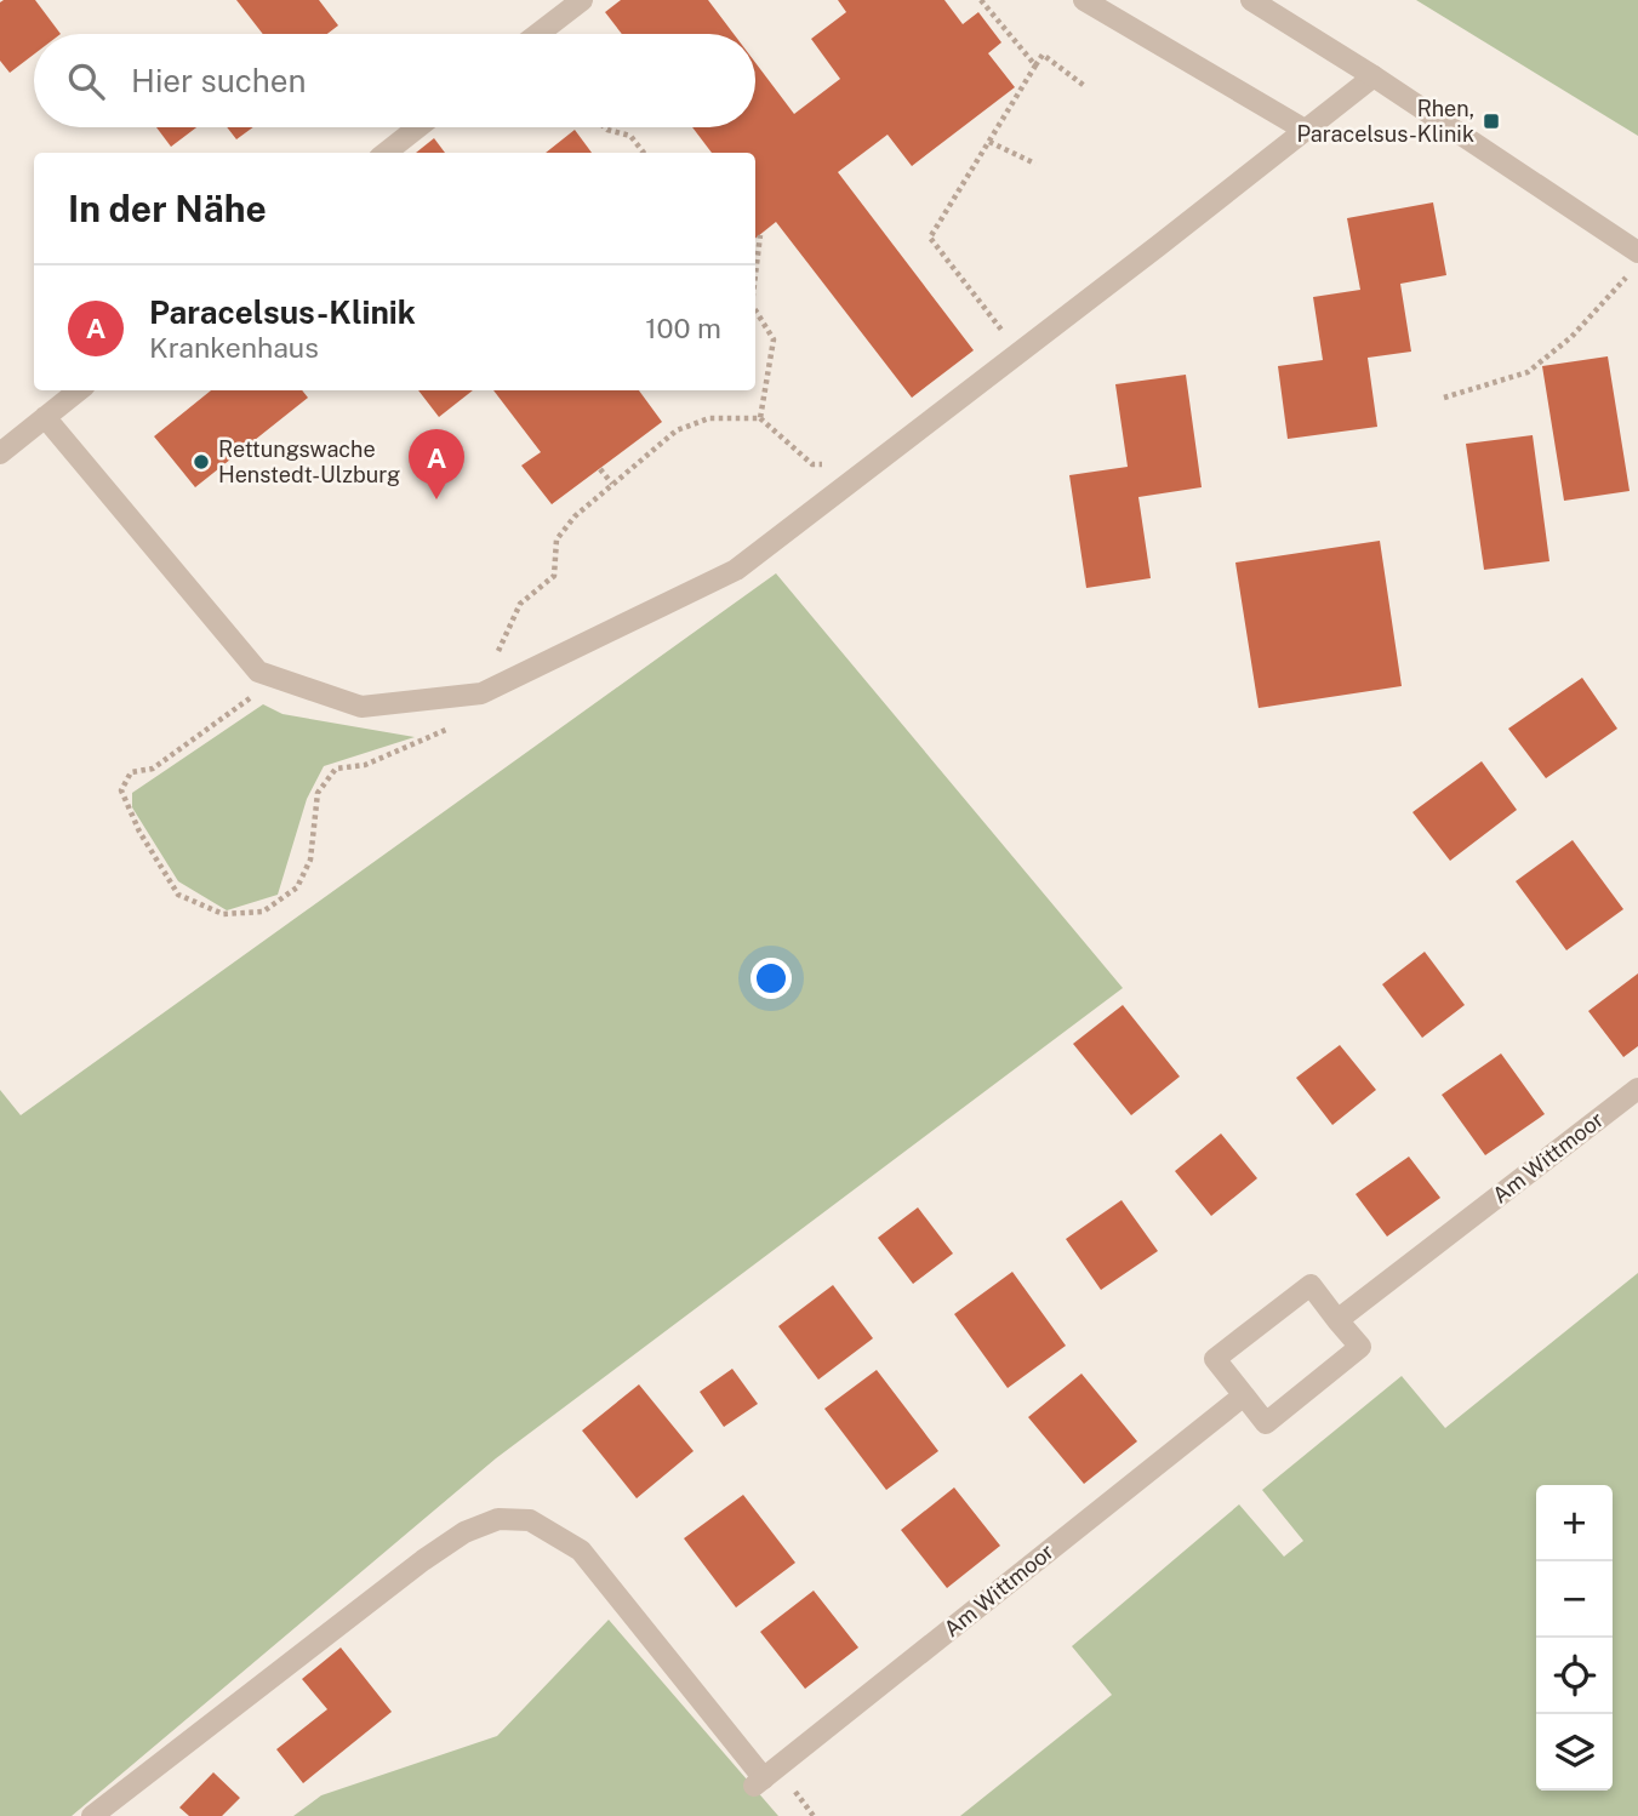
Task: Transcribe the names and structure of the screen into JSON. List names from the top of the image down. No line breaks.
{"streets":{"street":["Am Wittmoor"]},"places":{"transit":["Rhen, Paracelsus-Klinik"],"other":["Rettungswache Henstedt-Ulzburg"]},"page":{"search":"Hier suchen","heading":"In der Nähe","list":[{"mark":"A","name":"Paracelsus-Klinik","note":"Krankenhaus","value":"100 m"}],"pins":"A","map_buttons":["+","−"]}}
